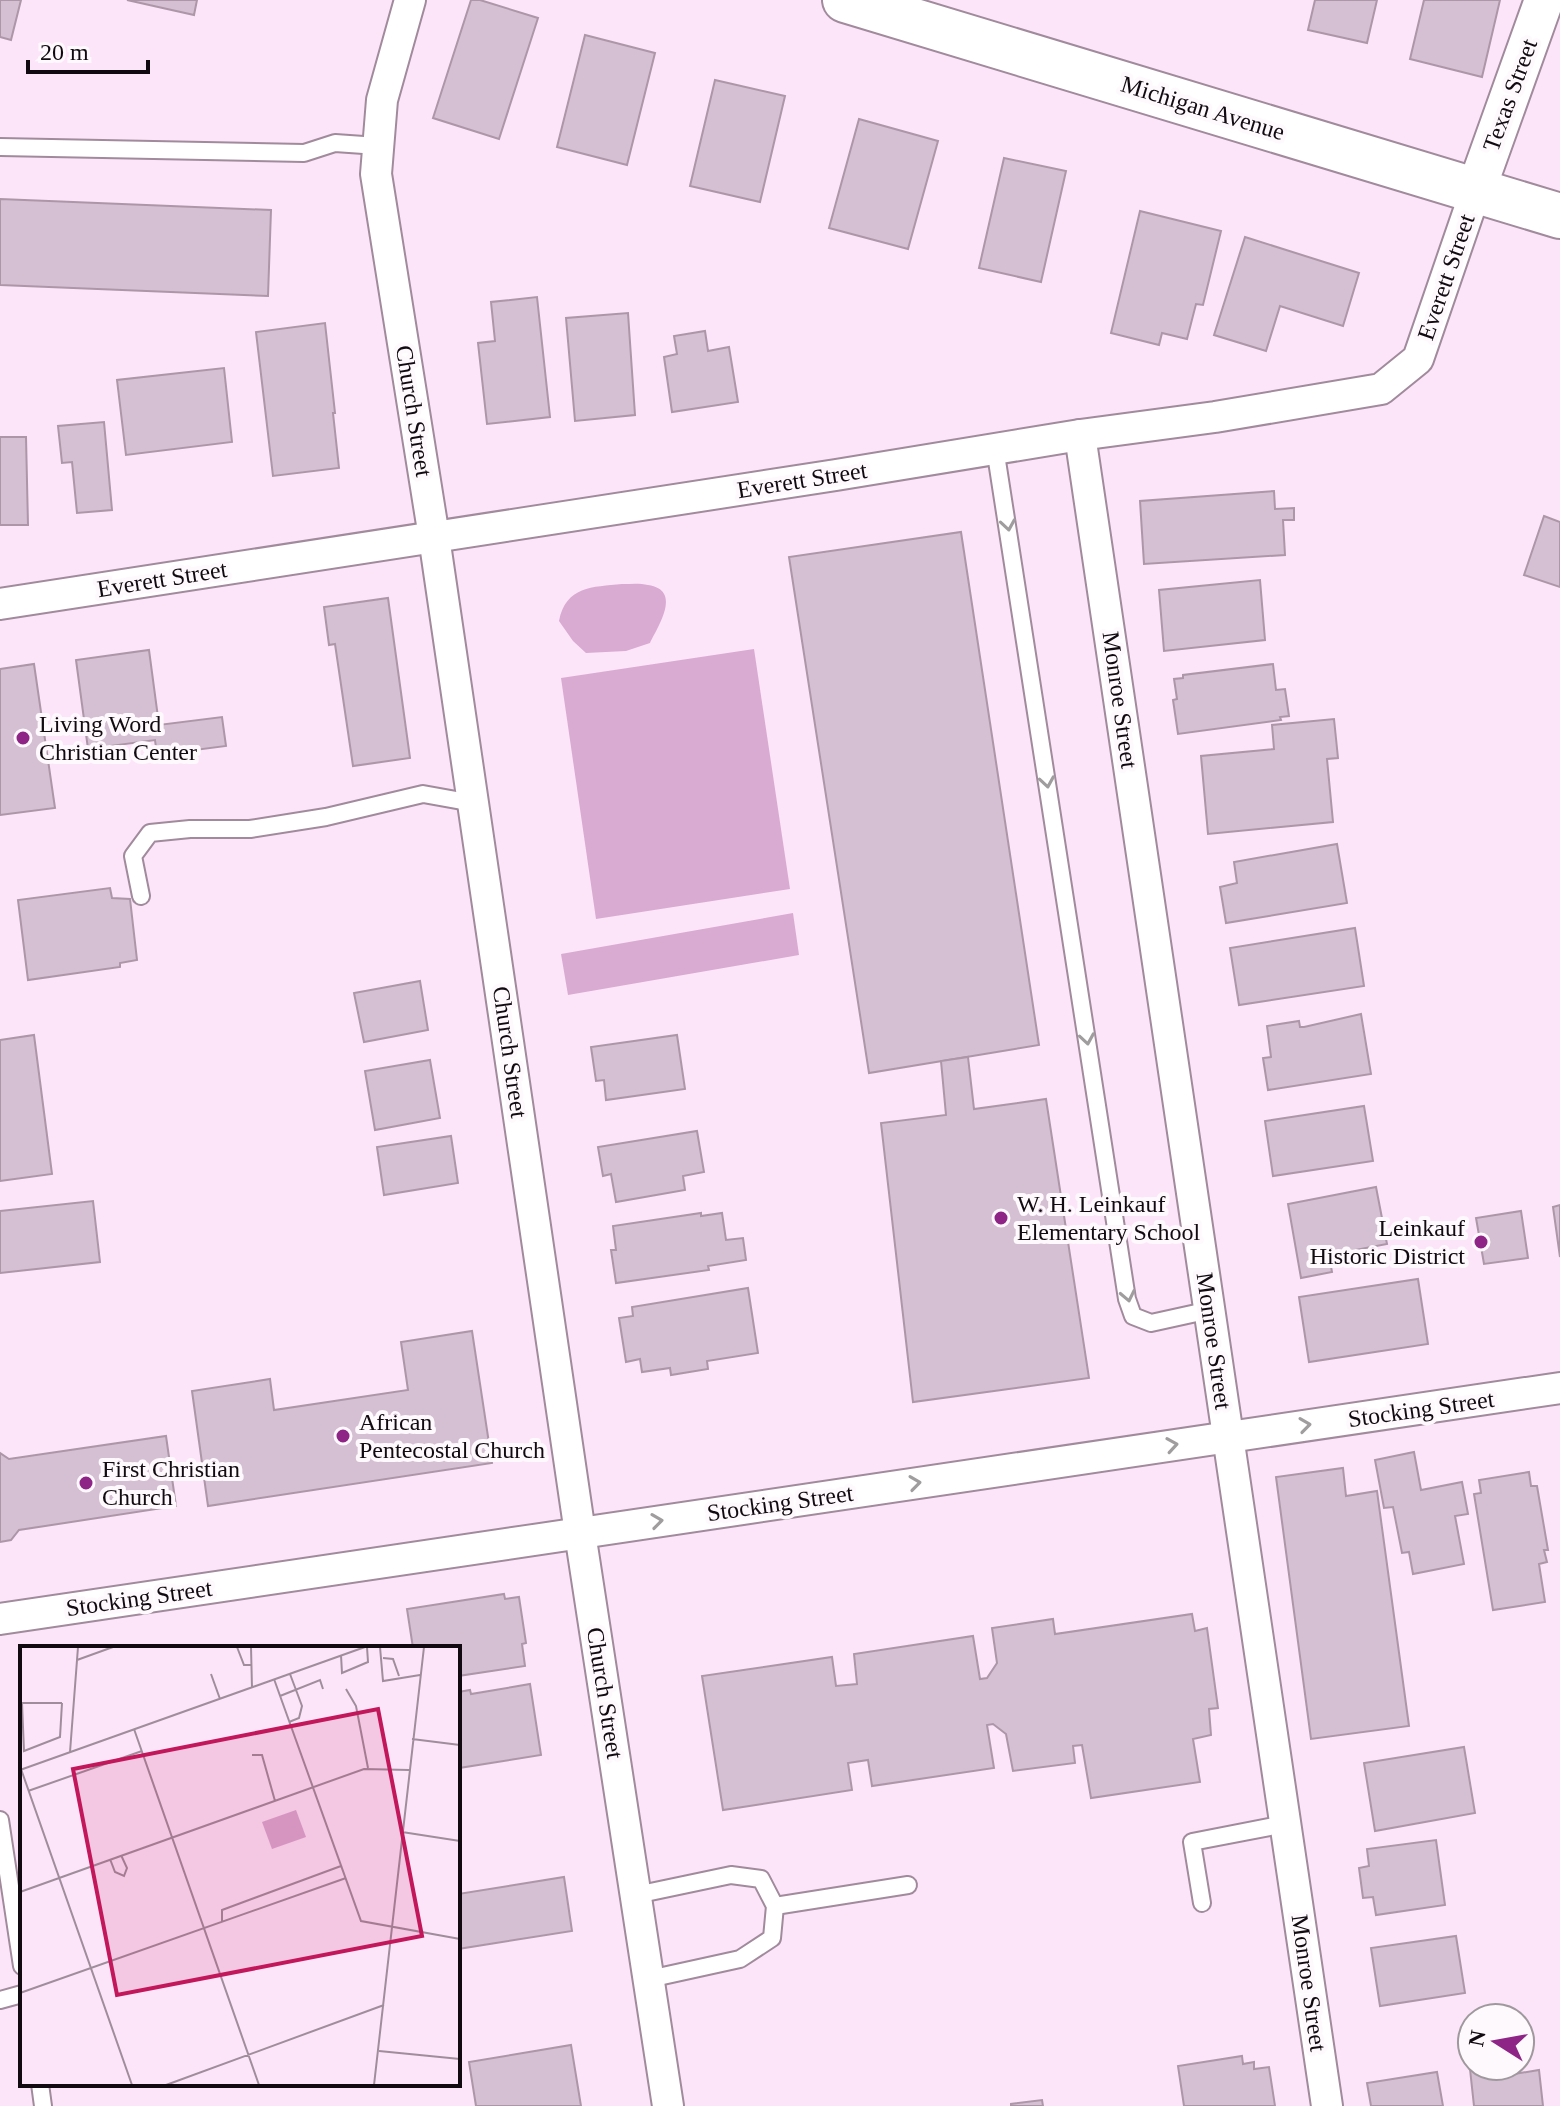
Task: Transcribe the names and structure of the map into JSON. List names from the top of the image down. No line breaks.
{"streets":{"main road":["Michigan Avenue"],"street":["Texas Street","Everett Street","Church Street","Monroe Street","Stocking Street"]},"crossings":[["Texas Street","Michigan Avenue"],["Texas Street","Everett Street"],["Michigan Avenue","Everett Street"],["Everett Street","Church Street"],["Everett Street","Monroe Street"],["Church Street","Stocking Street"],["Monroe Street","Stocking Street"]],"one_way":["Stocking Street"],"places":["Living Word Christian Center","W. H. Leinkauf Elementary School","Leinkauf Historic District","African Pentecostal Church","First Christian Church"],"scale_bar":"20 m","north":"left"}
